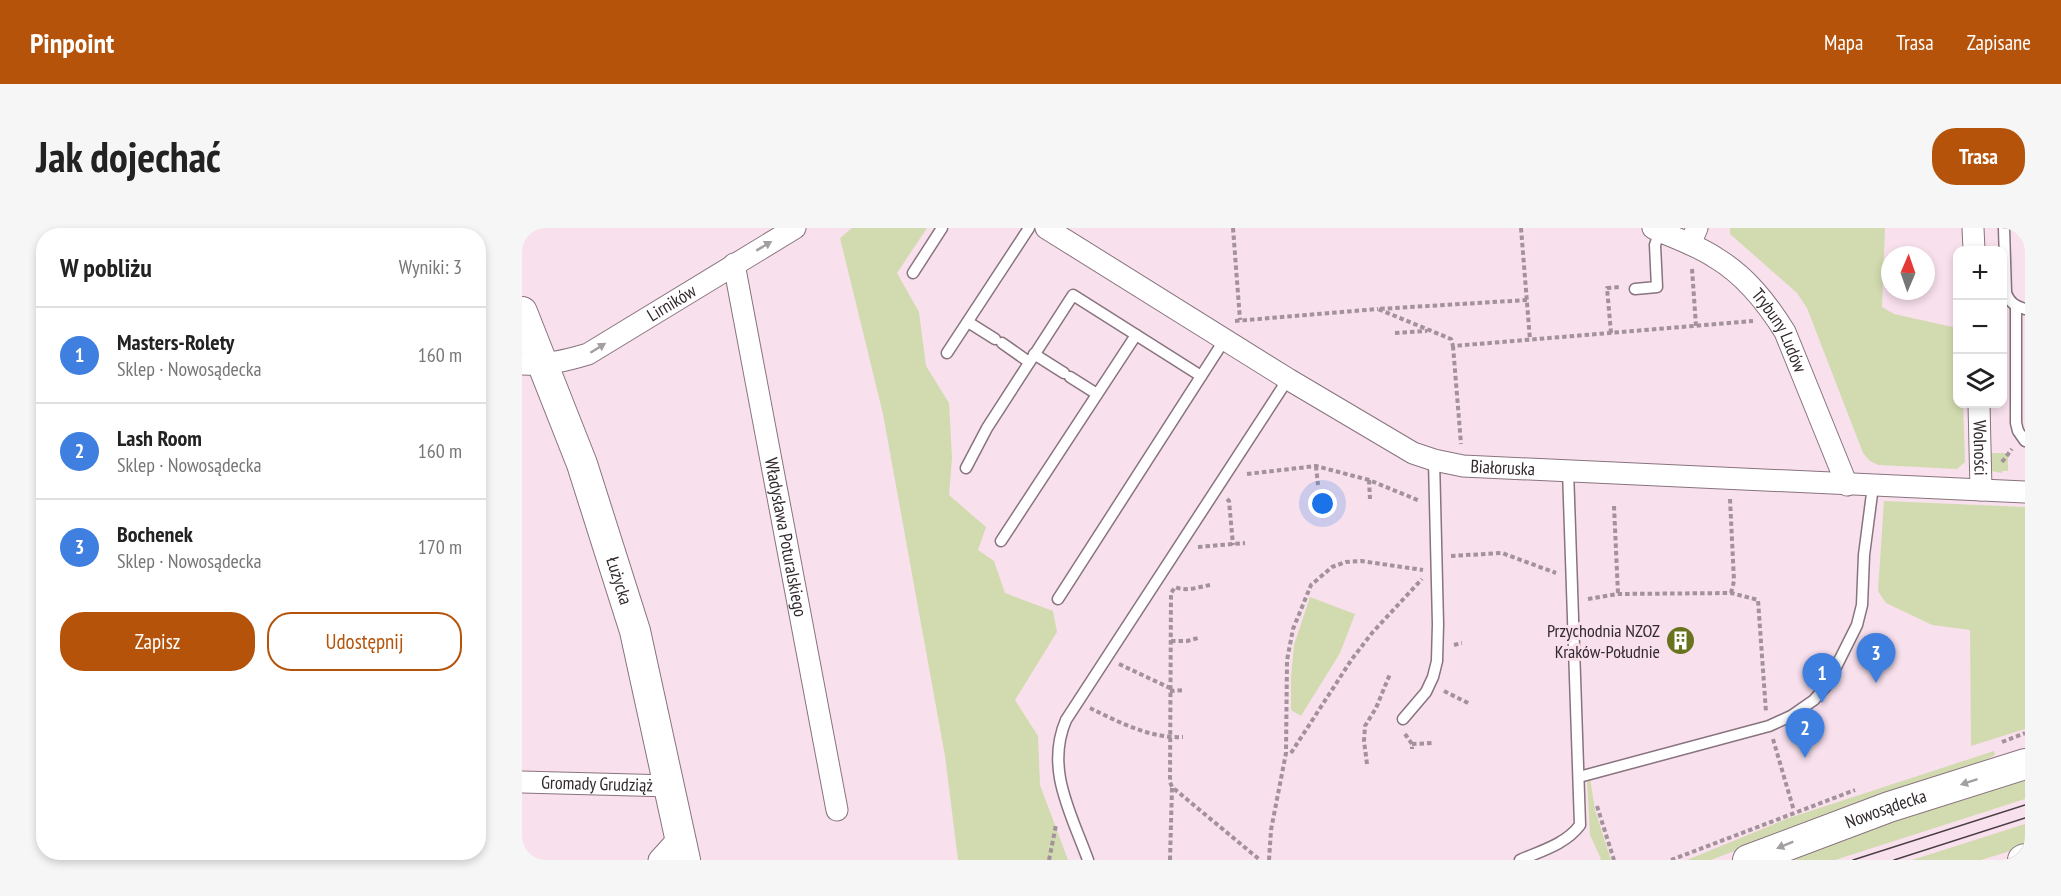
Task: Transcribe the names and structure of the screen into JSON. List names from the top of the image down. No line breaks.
{"streets":{"street":["Lirników","Trybuny Ludów","Wolności","Białoruska","Władysława Poturalskiego","Łużycka","Gromady Grudziąż","Nowosądecka"]},"crossings":[["Lirników","Władysława Poturalskiego"],["Lirników","Łużycka"],["Trybuny Ludów","Białoruska"],["Wolności","Białoruska"],["Łużycka","Gromady Grudziąż"]],"one_way":["Lirników","Nowosądecka"],"places":{"building":["Przychodnia NZOZ Kraków-Południe"]},"north":"top","page":{"header":"Pinpoint","nav":["Mapa","Trasa","Zapisane"],"buttons":["Trasa",["Zapisz","Udostępnij"]],"title":"Jak dojechać","heading":["W pobliżu","Wyniki: 3"],"map_buttons":["+","−"],"list":[{"mark":"1","name":"Masters-Rolety","note":"Sklep · Nowosądecka","value":"160 m"},{"mark":"2","name":"Lash Room","note":"Sklep · Nowosądecka","value":"160 m"},{"mark":"3","name":"Bochenek","note":"Sklep · Nowosądecka","value":"170 m"}],"pins":["3","1","2"]}}
